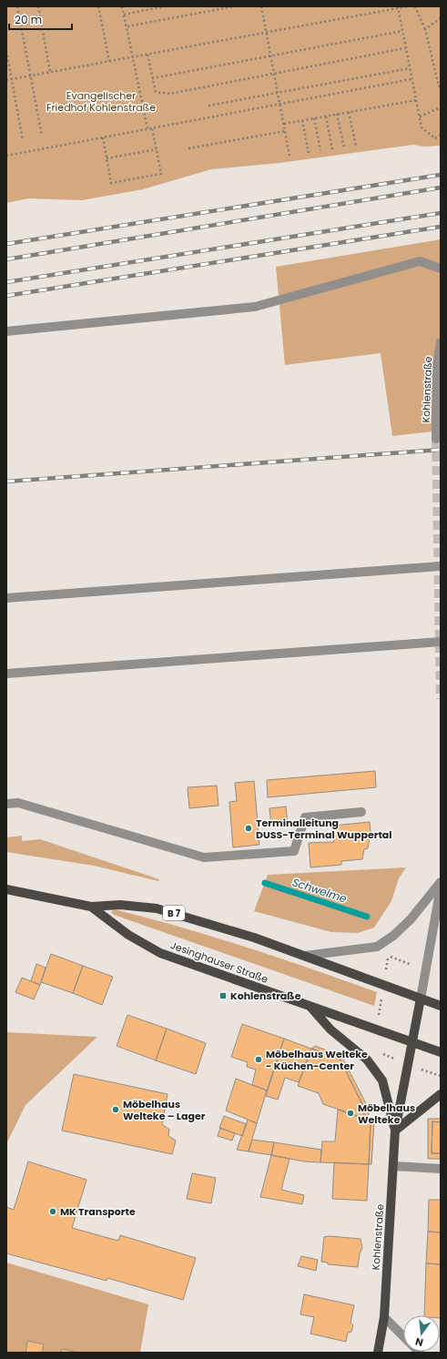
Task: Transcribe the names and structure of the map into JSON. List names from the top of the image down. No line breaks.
{"streets":{"main road":["Kohlenstraße","B 7","Jesinghauser Straße"]},"crossings":[["Kohlenstraße","B 7"],["Kohlenstraße","Jesinghauser Straße"],["B 7","Jesinghauser Straße"]],"water":["Schwelme"],"parks":["Evangelischer Friedhof Kohlenstraße"],"places":{"other":["Terminalleitung DUSS-Terminal Wuppertal","Möbelhaus Welteke - Küchen-Center","Möbelhaus Welteke – Lager","Möbelhaus Welteke","MK Transporte"],"transit":["Kohlenstraße"]},"scale_bar":"20 m","north":"bottom"}
